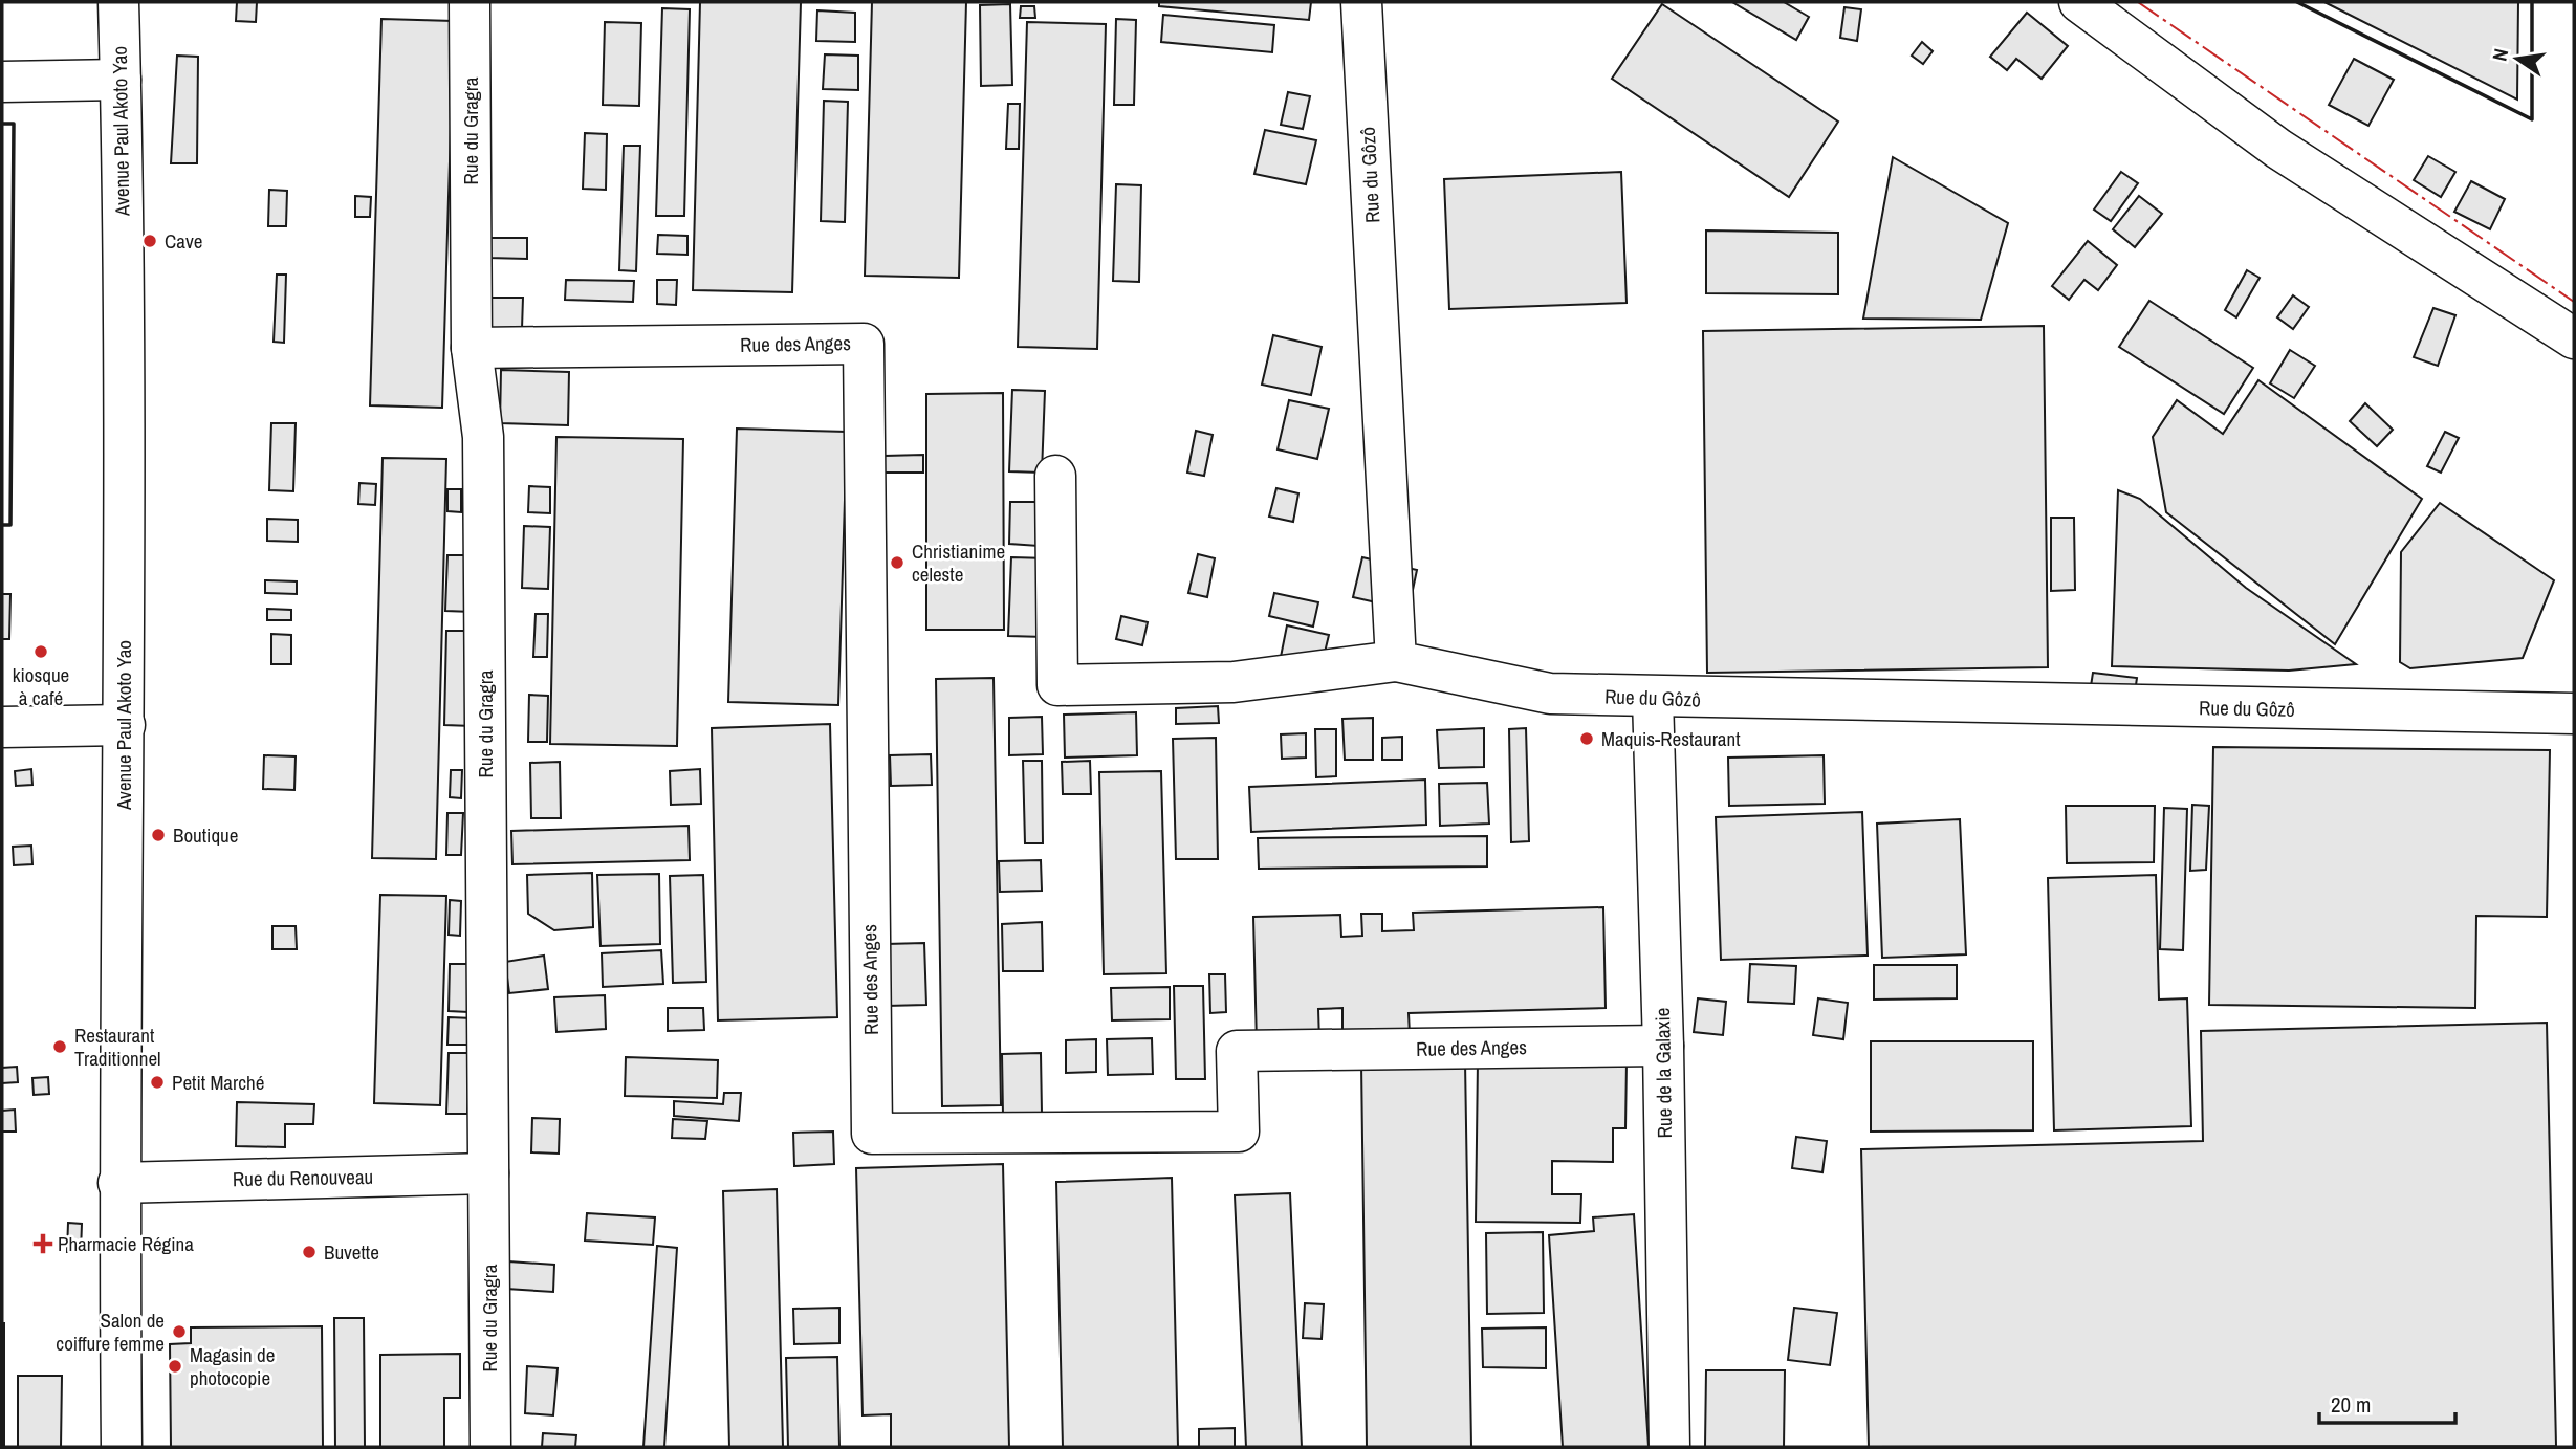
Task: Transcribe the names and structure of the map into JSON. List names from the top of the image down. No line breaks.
{"streets":{"street":["Avenue Paul Akoto Yao","Rue du Gragra","Rue du Gôzô","Rue des Anges","Rue de la Galaxie","Rue du Renouveau"]},"crossings":[["Avenue Paul Akoto Yao","Rue du Renouveau"],["Rue du Gragra","Rue des Anges"],["Rue du Gragra","Rue du Renouveau"],["Rue du Gôzô","Rue de la Galaxie"],["Rue des Anges","Rue de la Galaxie"]],"places":{"other":["Cave","Christianime celeste","kiosque à café","Maquis-Restaurant","Boutique","Restaurant Traditionnel","Petit Marché","Buvette","Salon de coiffure femme","Magasin de photocopie"],"health":["Pharmacie Régina"]},"scale_bar":"20 m","north":"left"}
